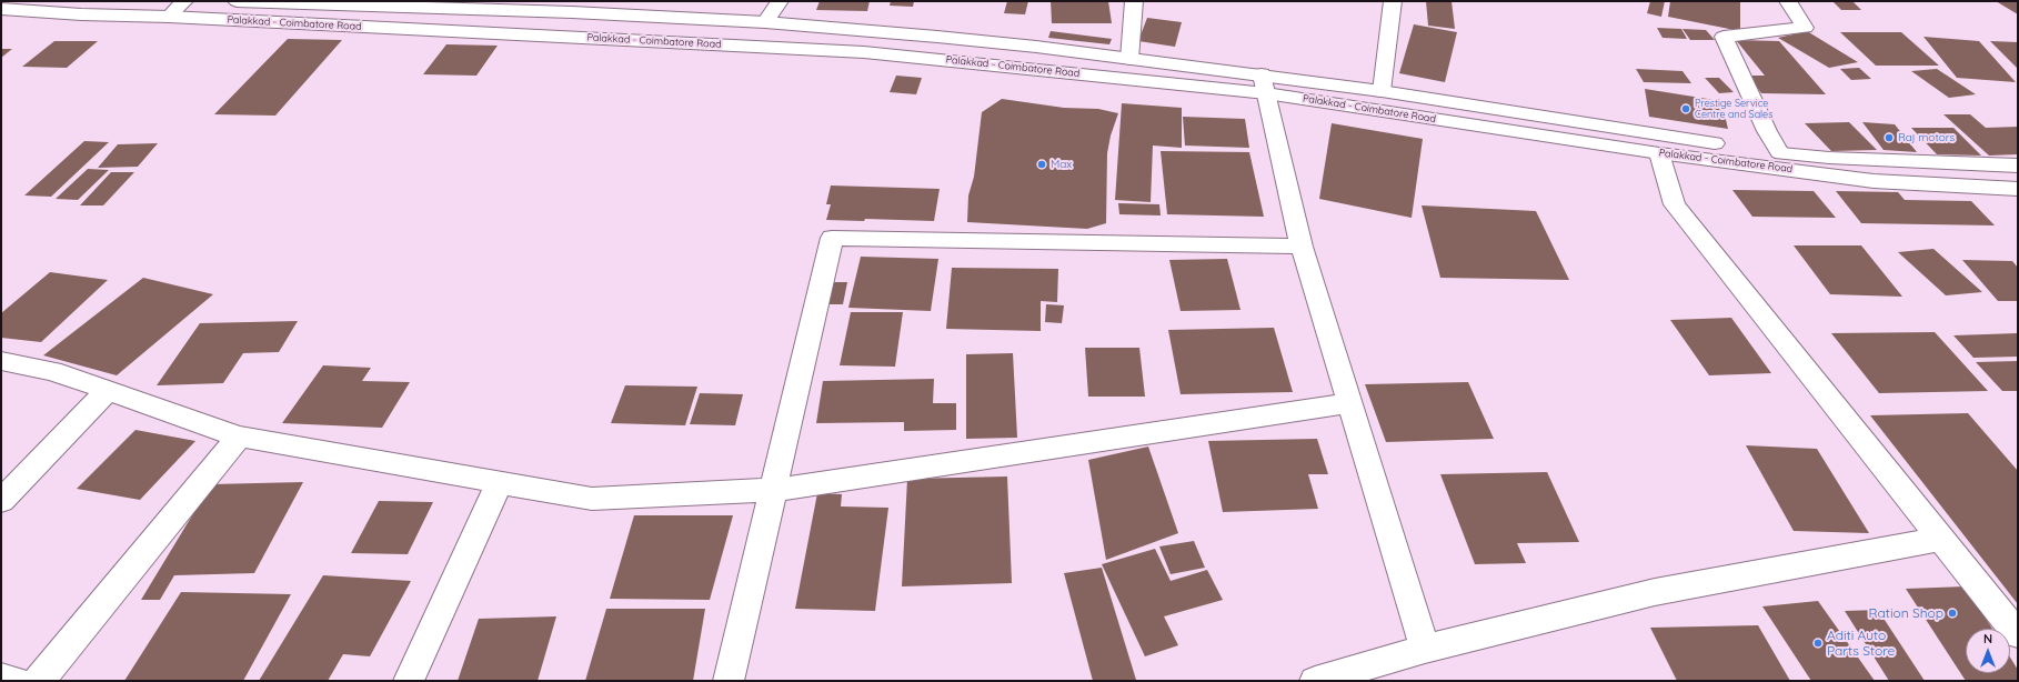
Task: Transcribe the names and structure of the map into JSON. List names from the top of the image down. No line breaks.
{"streets":{"street":["Palakkad - Coimbatore Road"]},"places":["Prestige Service Centre and Sales","Raj motors","Max","Ration Shop","Aditi Auto Parts Store"],"north":"top"}
